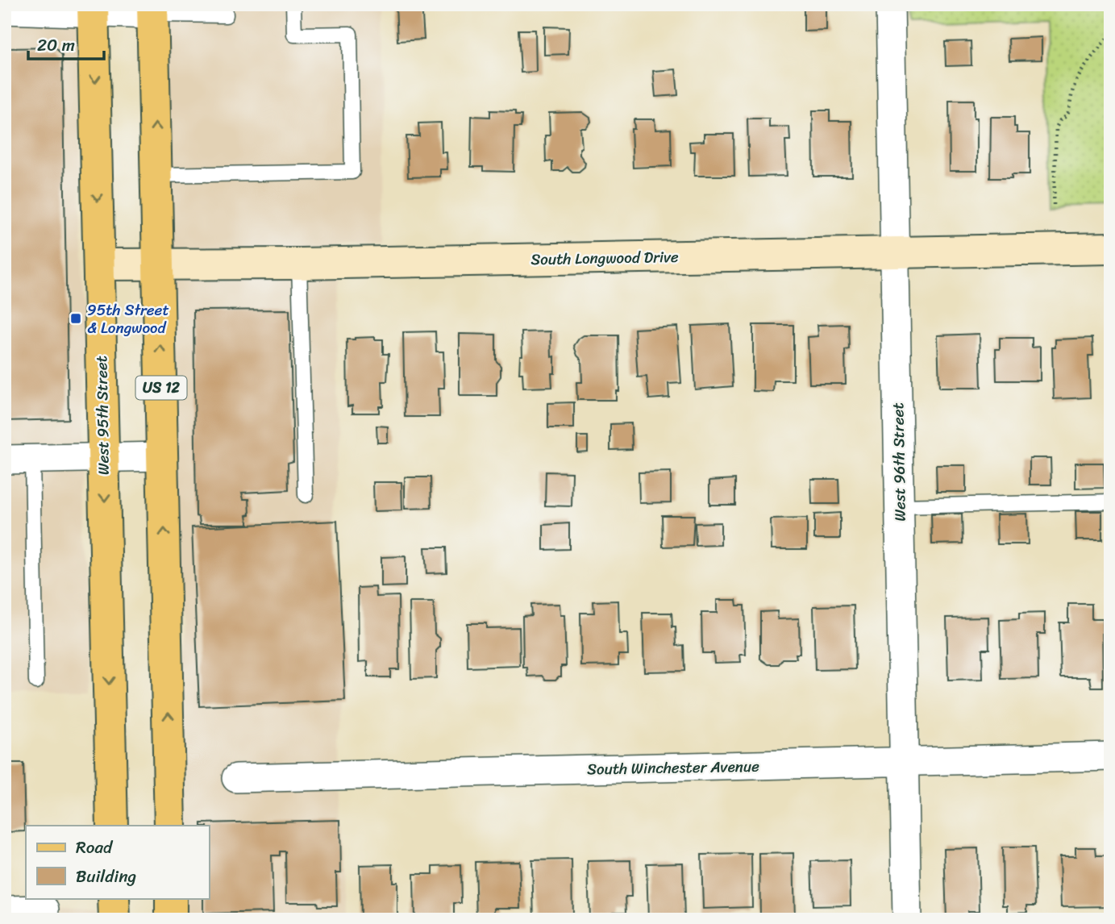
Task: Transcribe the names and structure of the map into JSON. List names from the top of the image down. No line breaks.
{"streets":{"main road":["US 12","West 95th Street"],"street":["South Longwood Drive","West 96th Street","South Winchester Avenue"]},"crossings":[["South Longwood Drive","US 12"],["South Longwood Drive","West 95th Street"],["South Longwood Drive","West 96th Street"],["West 96th Street","South Winchester Avenue"]],"places":{"transit":["95th Street & Longwood"]},"legend":["Road","Building"],"scale_bar":"20 m"}
